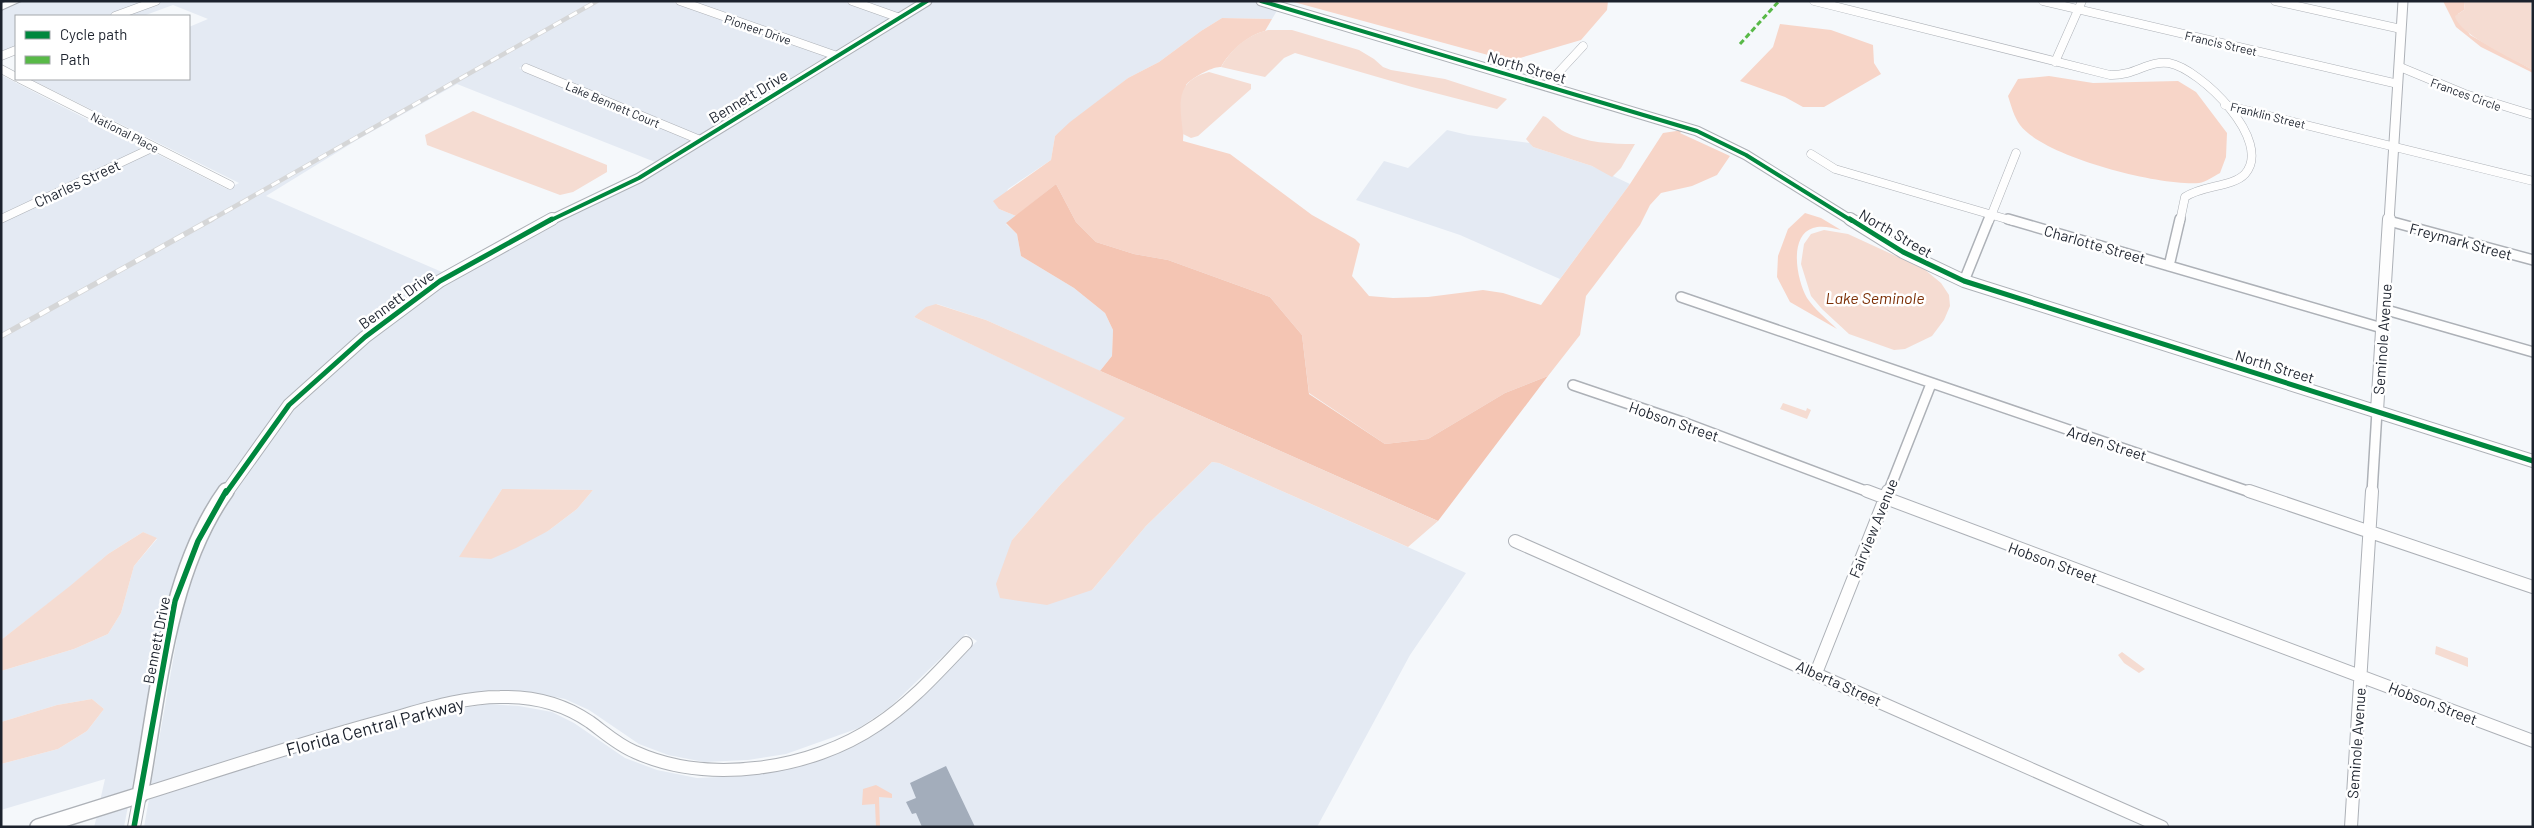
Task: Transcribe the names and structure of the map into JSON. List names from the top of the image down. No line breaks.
{"streets":{"street":["Pioneer Drive","Francis Street","North Street","Frances Circle","Bennett Drive","Lake Bennett Court","Franklin Street","National Place","Charles Street","Freymark Street","Charlotte Street","Seminole Avenue","Hobson Street","Arden Street","Fairview Avenue","Alberta Street","Florida Central Parkway"]},"crossings":[["Pioneer Drive","Bennett Drive"],["Francis Street","Seminole Avenue"],["North Street","Seminole Avenue"],["Frances Circle","Seminole Avenue"],["Bennett Drive","Lake Bennett Court"],["Bennett Drive","Florida Central Parkway"],["Franklin Street","Seminole Avenue"],["National Place","Charles Street"],["Freymark Street","Seminole Avenue"],["Charlotte Street","Seminole Avenue"],["Seminole Avenue","Hobson Street"],["Seminole Avenue","Arden Street"],["Hobson Street","Fairview Avenue"],["Arden Street","Fairview Avenue"],["Fairview Avenue","Alberta Street"]],"water":["Lake Seminole"],"legend":["Cycle path","Path"]}
